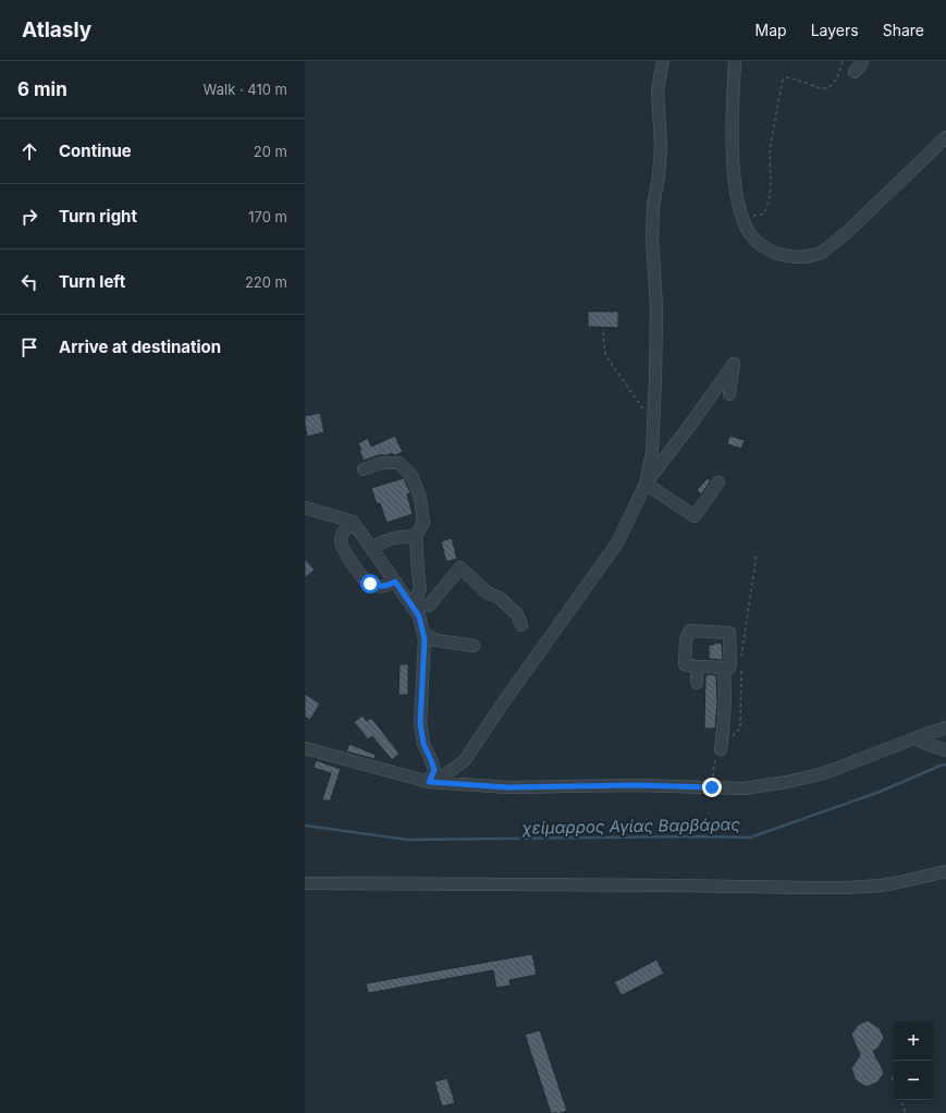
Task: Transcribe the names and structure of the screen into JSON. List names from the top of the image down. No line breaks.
{"water":["χείμαρρος Αγίας Βαρβάρας"],"page":{"header":"Atlasly","nav":["Map","Layers","Share"],"heading":["6 min","Walk · 410 m"],"list":[["Continue","20 m"],["Turn right","170 m"],["Turn left","220 m"],"Arrive at destination"],"map_buttons":["+","−"]}}
